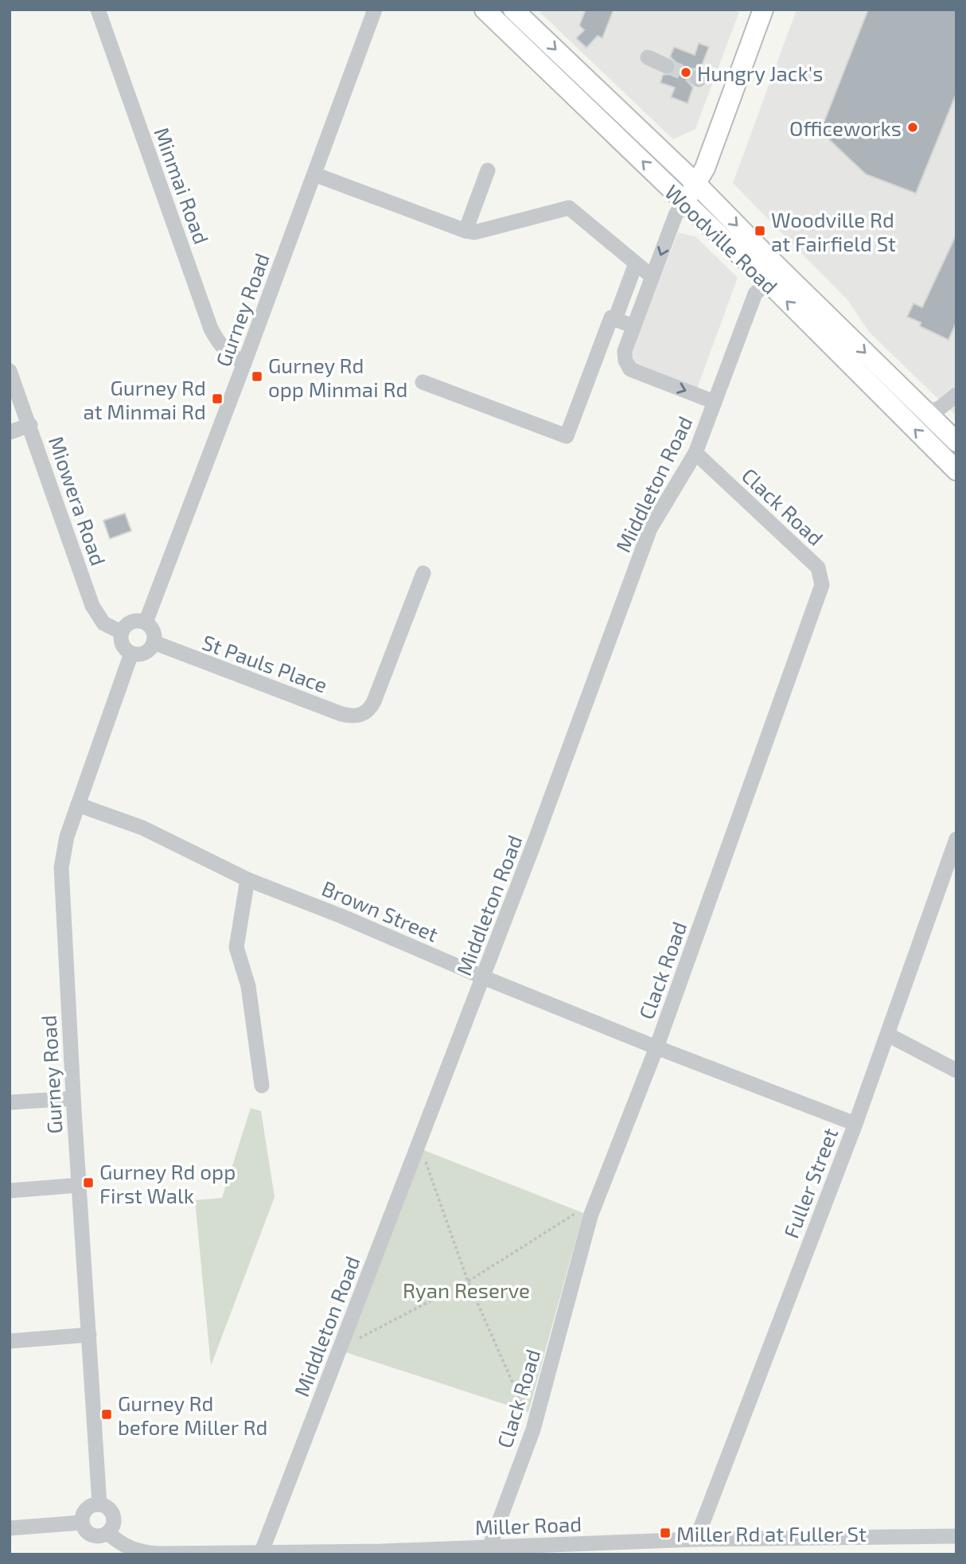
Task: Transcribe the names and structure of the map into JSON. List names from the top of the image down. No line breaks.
{"streets":{"main road":["Woodville Road"],"street":["Minmai Road","Gurney Road","Middleton Road","Miowera Road","Clack Road","St Pauls Place","Brown Street","Fuller Street","Miller Road"]},"crossings":[["Minmai Road","Gurney Road"],["Woodville Road","Middleton Road"],["Gurney Road","Miowera Road"],["Gurney Road","St Pauls Place"],["Gurney Road","Brown Street"],["Gurney Road","Miller Road"],["Middleton Road","Clack Road"],["Middleton Road","Brown Street"],["Middleton Road","Miller Road"],["Miowera Road","St Pauls Place"],["Clack Road","Brown Street"],["Clack Road","Miller Road"],["Brown Street","Fuller Street"],["Fuller Street","Miller Road"]],"parks":["Ryan Reserve"],"places":{"other":["Hungry Jack's","Officeworks"],"transit":["Woodville Rd at Fairfield St","Gurney Rd opp Minmai Rd","Gurney Rd at Minmai Rd","Gurney Rd opp First Walk","Gurney Rd before Miller Rd","Miller Rd at Fuller St"]}}
